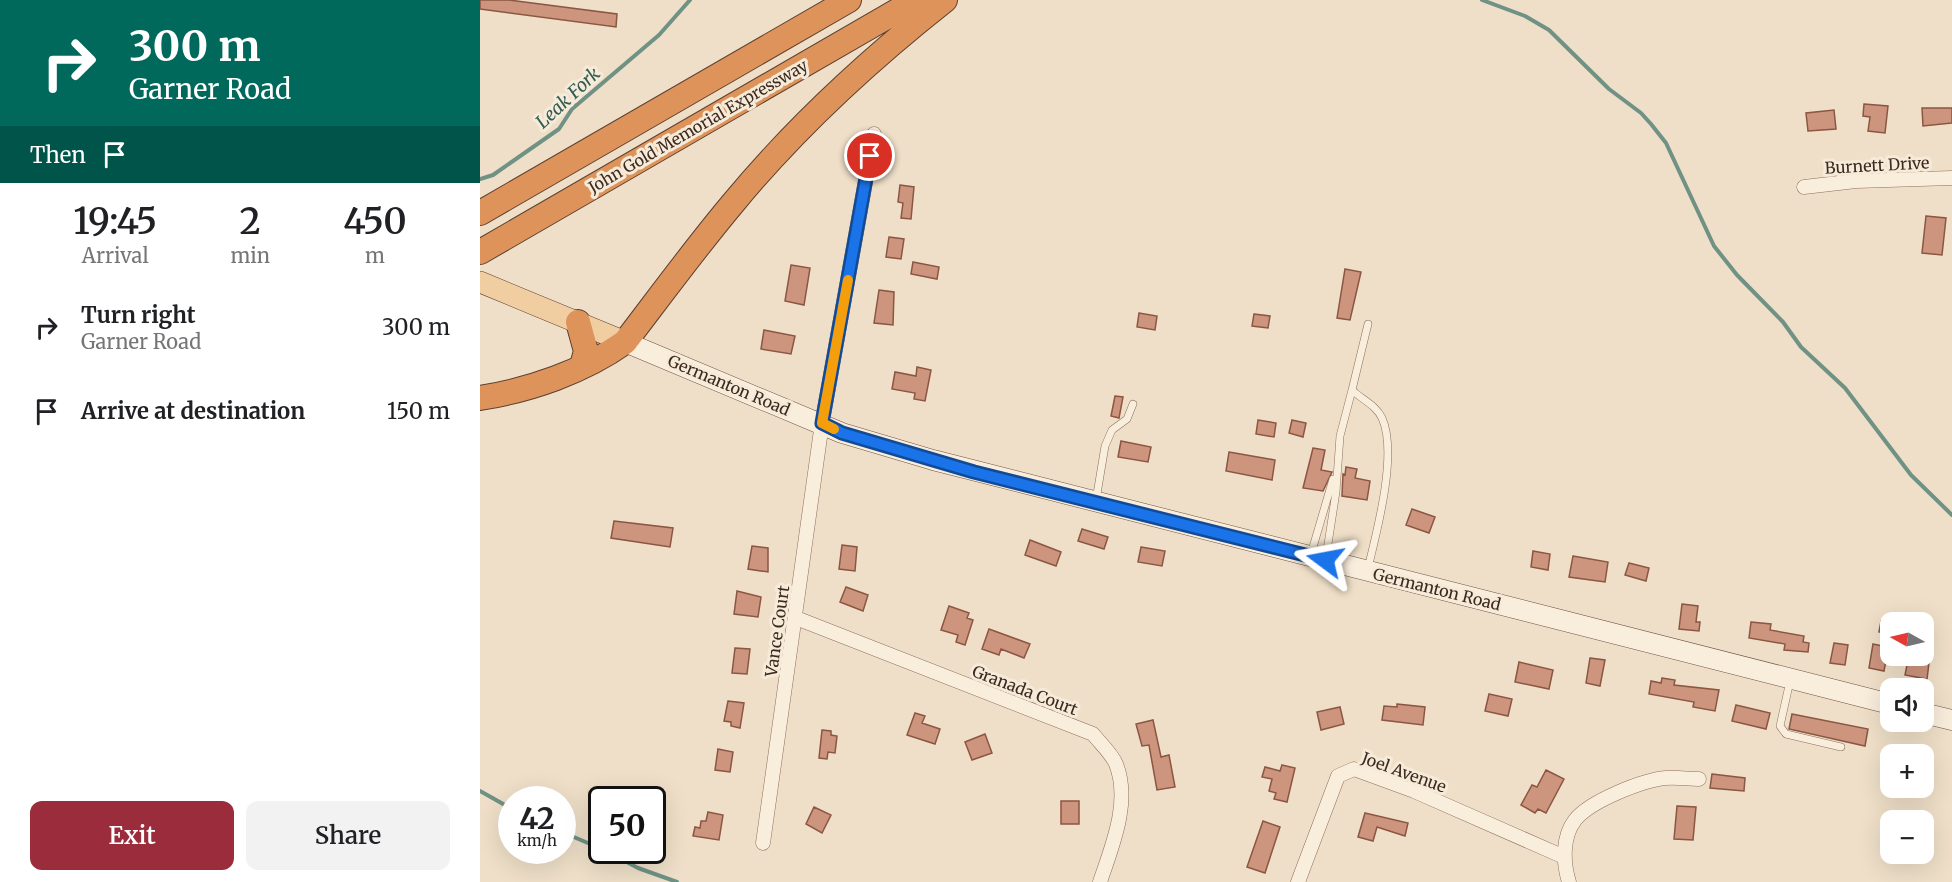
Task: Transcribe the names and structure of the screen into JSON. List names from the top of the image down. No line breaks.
{"streets":{"highway":["John Gold Memorial Expressway"],"main road":["Germanton Road"],"street":["Burnett Drive","Vance Court","Granada Court","Joel Avenue"]},"crossings":[["Germanton Road","Vance Court"],["Vance Court","Granada Court"]],"water":["Leak Fork"],"north":"left","page":{"turn":["300 m","Garner Road"],"then":"Then","eta":["19:45","Arrival","2","min","450","m"],"list":[{"name":"Turn right","note":"Garner Road","value":"300 m"},{"name":"Arrive at destination","value":"150 m"}],"map_buttons":["+","−"],"speed":"42 km/h","limit":"50","buttons":["Exit","Share"]}}
